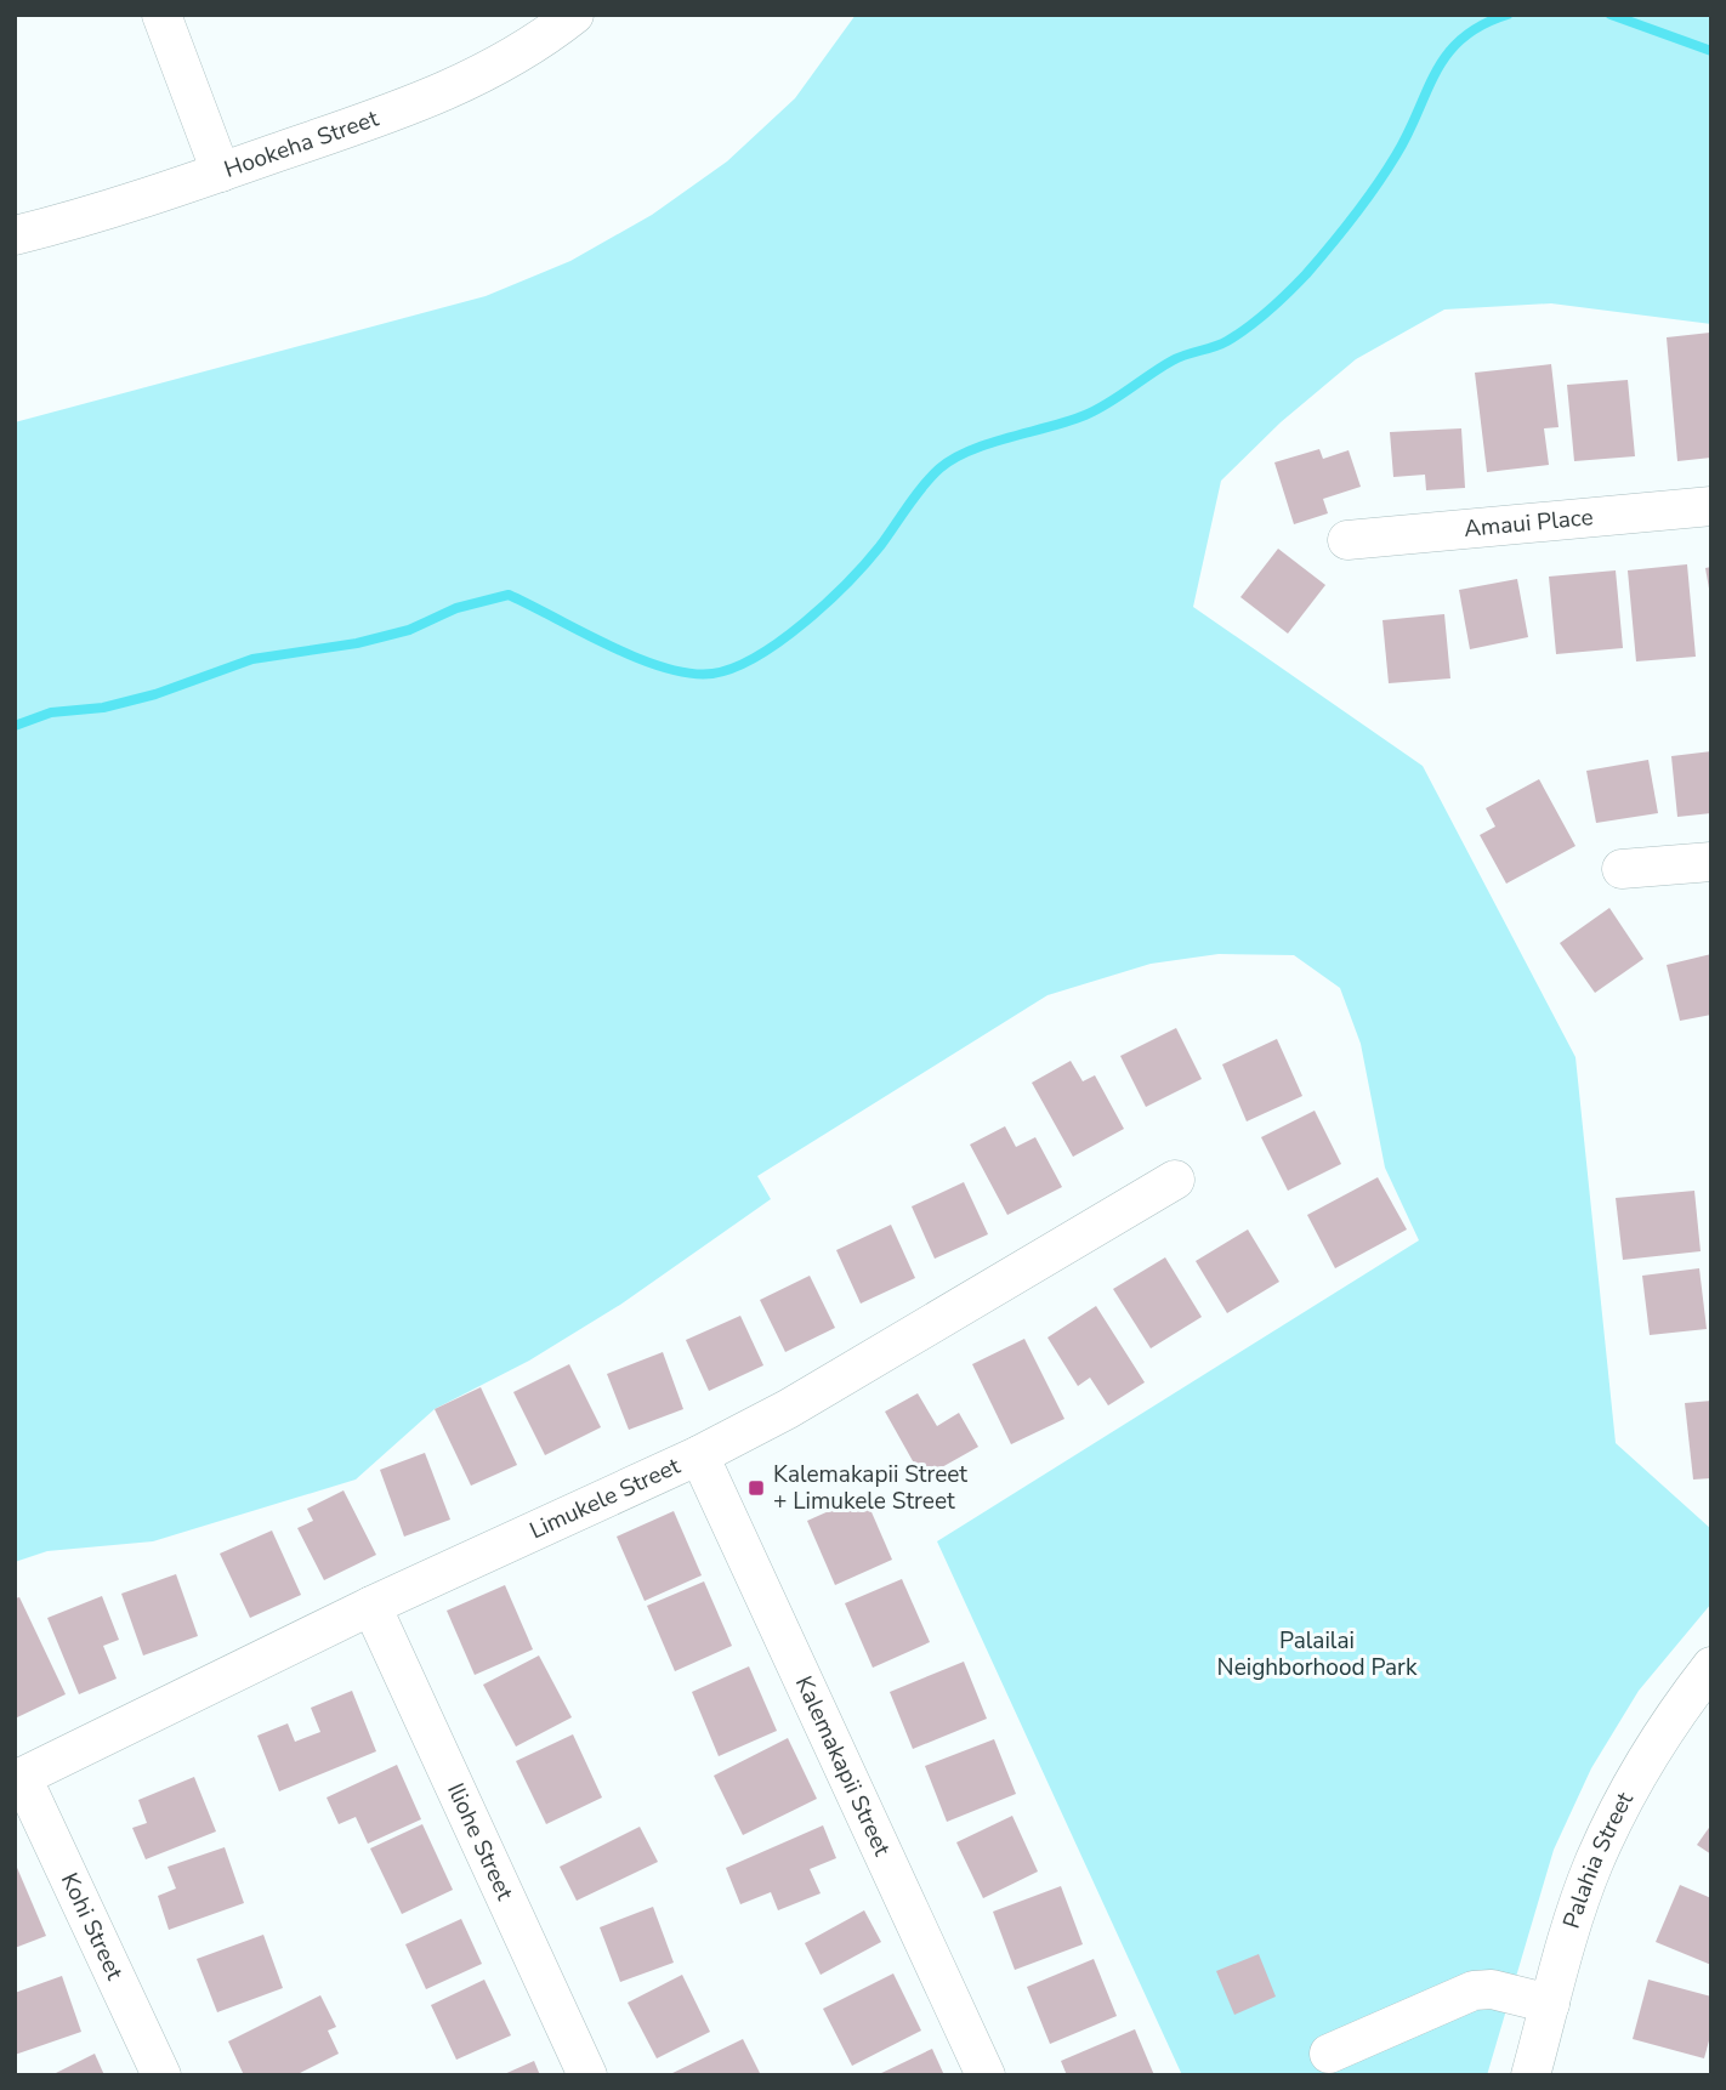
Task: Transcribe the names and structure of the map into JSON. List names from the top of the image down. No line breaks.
{"streets":{"street":["Hookeha Street","Amaui Place","Limukele Street","Kalemakapii Street","Iliohe Street","Palahia Street","Kohi Street"]},"crossings":[["Limukele Street","Kalemakapii Street"],["Limukele Street","Iliohe Street"],["Limukele Street","Kohi Street"]],"parks":["Palailai Neighborhood Park"],"places":{"transit":["Kalemakapii Street + Limukele Street"]}}
